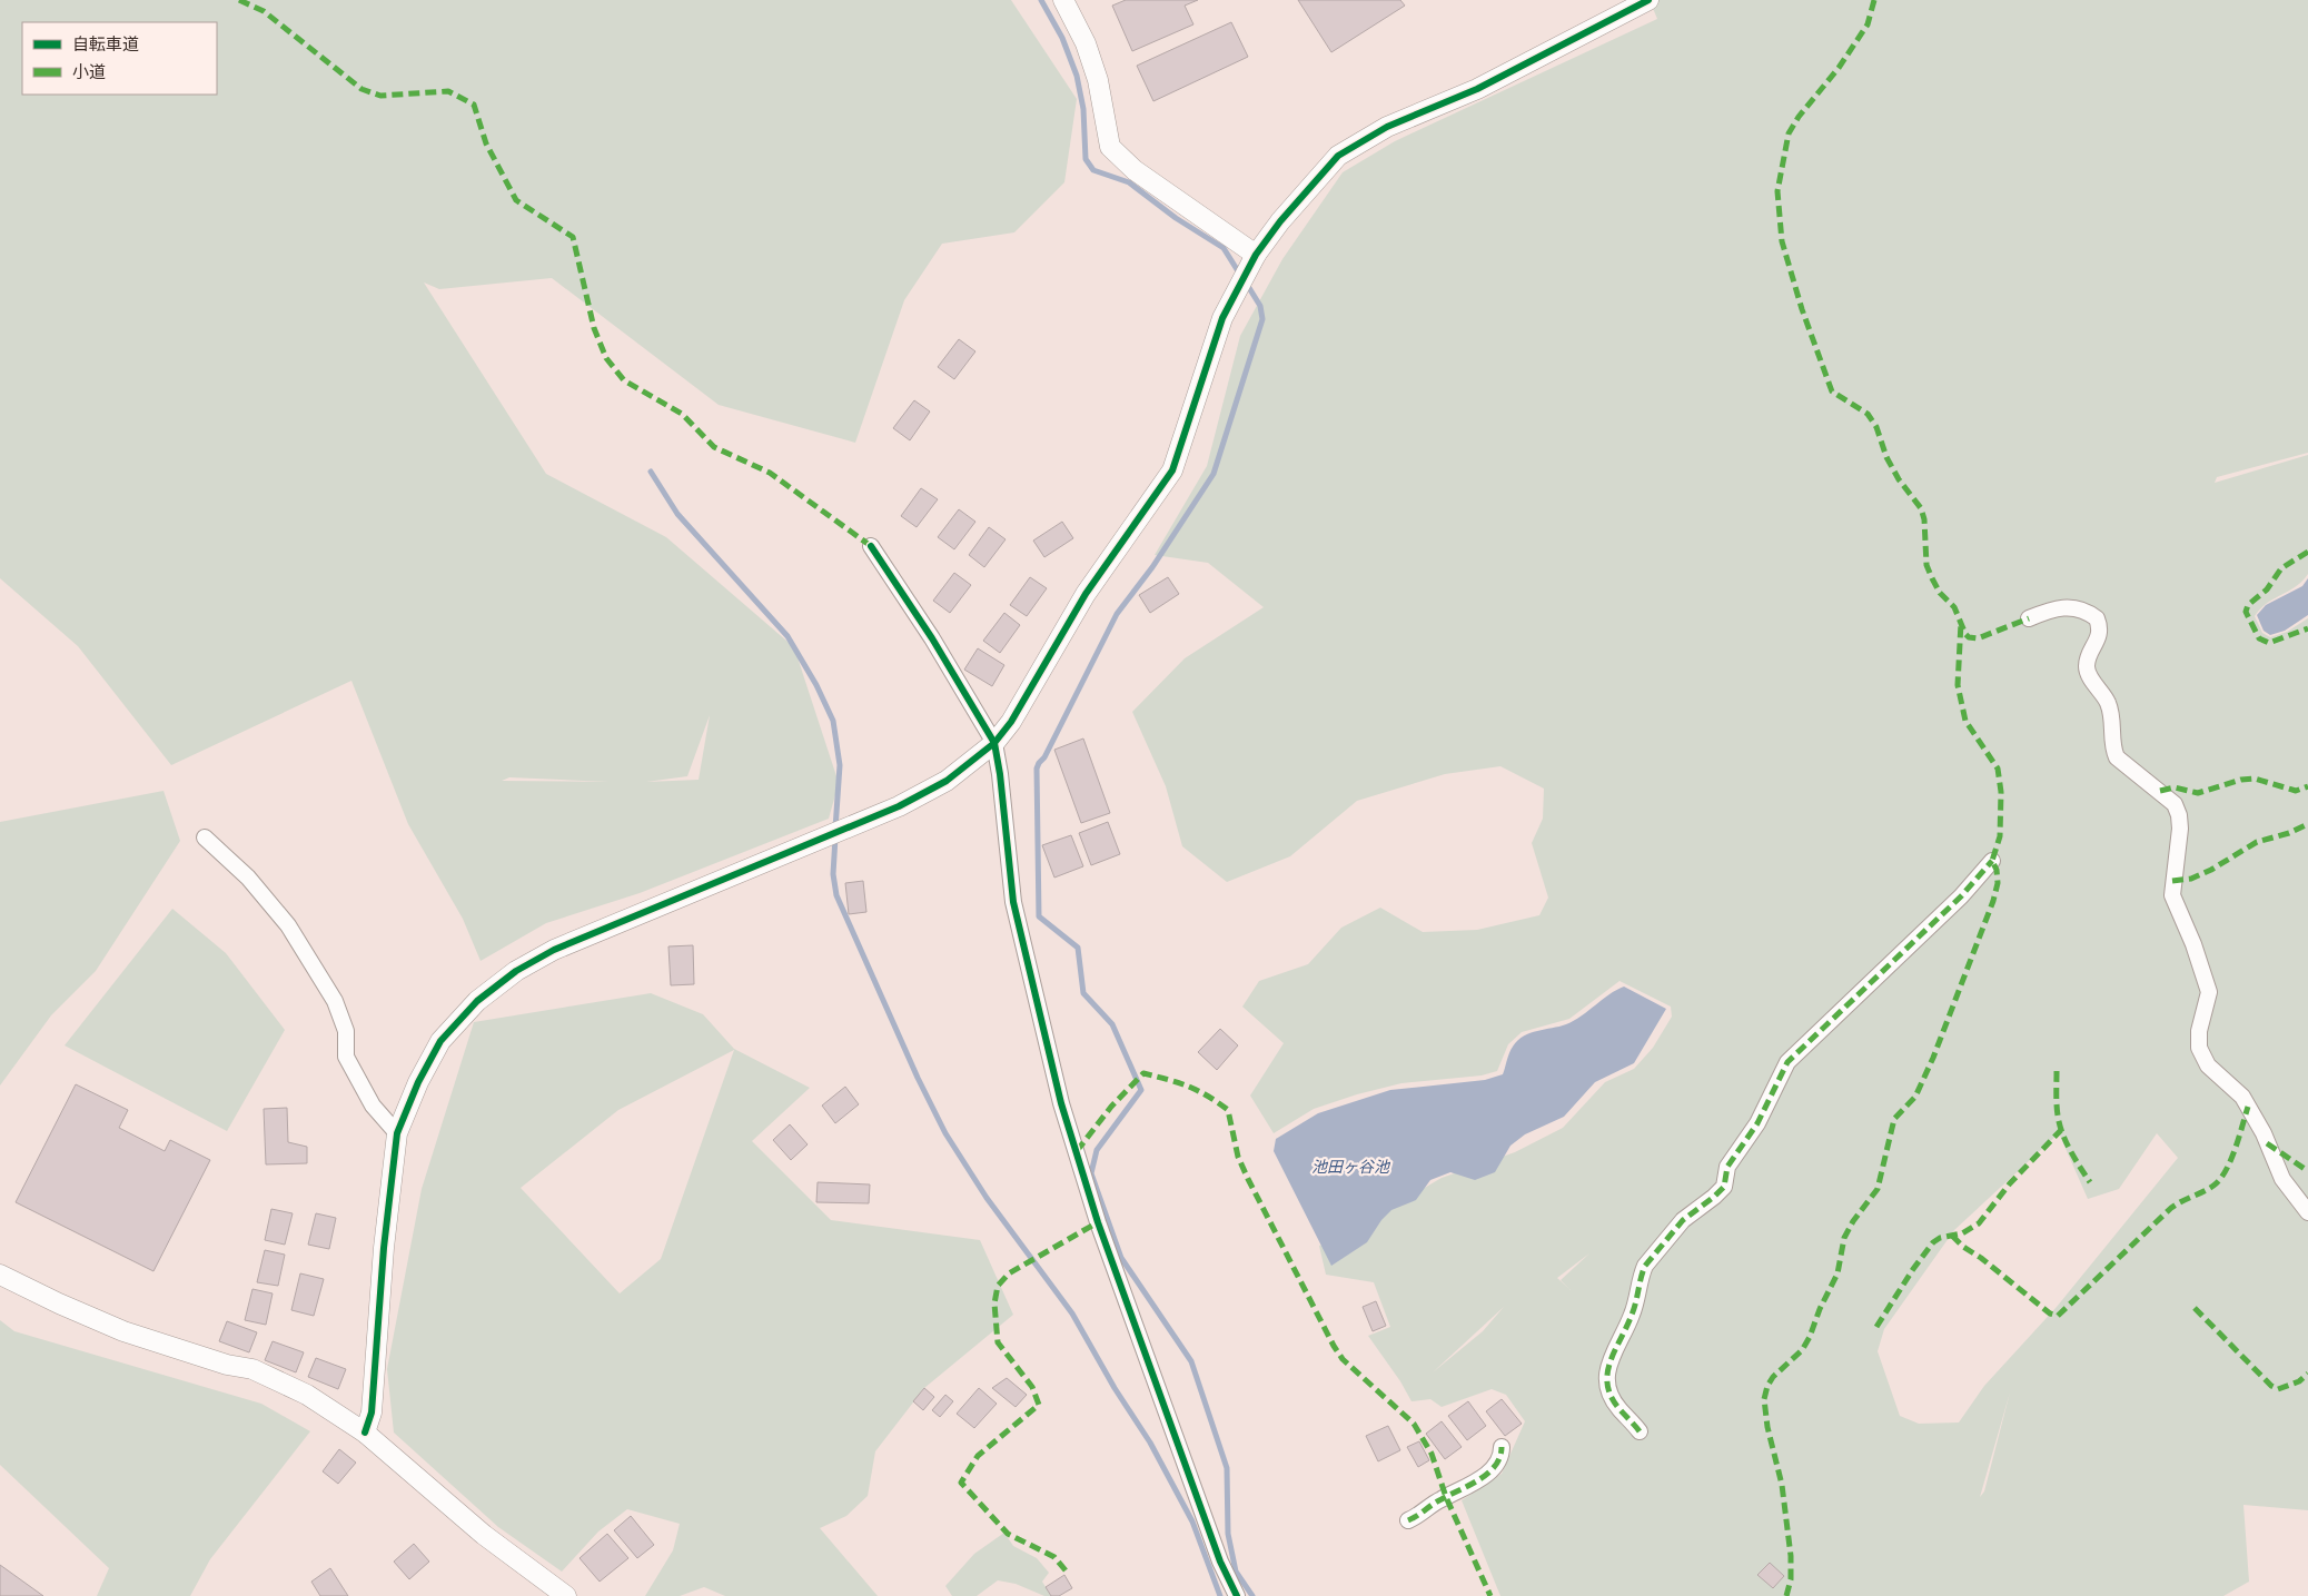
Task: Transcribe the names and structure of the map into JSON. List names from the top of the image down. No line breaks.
{"water":["池田ヶ谷池"],"legend":["自転車道","小道"]}
